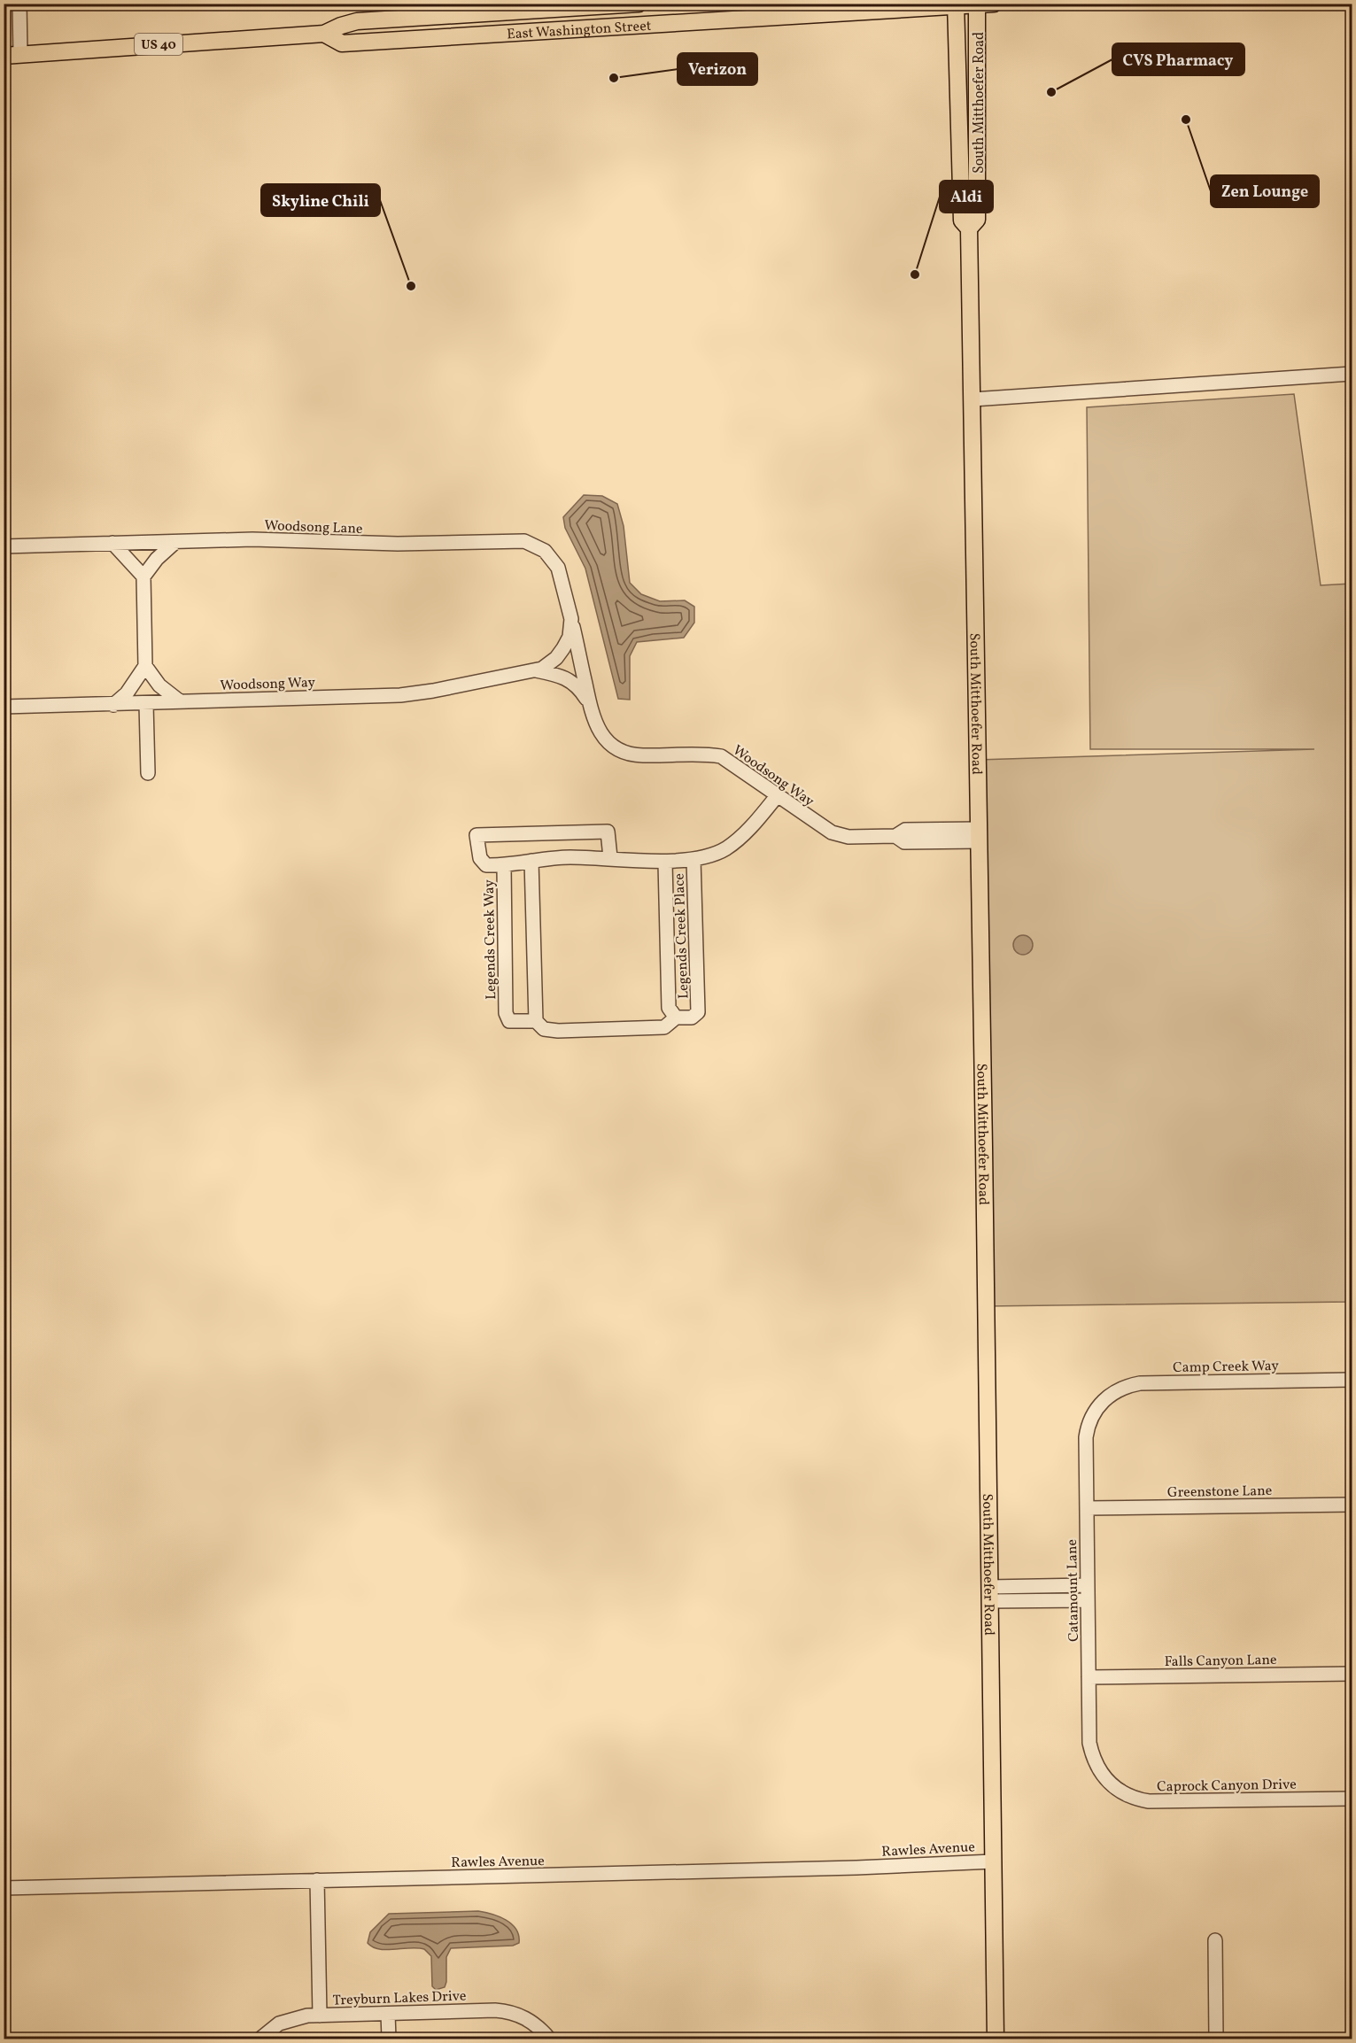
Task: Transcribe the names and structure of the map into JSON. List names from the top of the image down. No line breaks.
{"streets":{"main road":["East Washington Street","US 40","South Mitthoefer Road"],"street":["Woodsong Lane","Woodsong Way","Legends Creek Place","Legends Creek Way","Camp Creek Way","Greenstone Lane","Catamount Lane","Falls Canyon Lane","Caprock Canyon Drive","Rawles Avenue","Treyburn Lakes Drive"]},"crossings":[["East Washington Street","South Mitthoefer Road"],["South Mitthoefer Road","Woodsong Way"],["South Mitthoefer Road","Rawles Avenue"],["Woodsong Lane","Woodsong Way"],["Camp Creek Way","Catamount Lane"],["Greenstone Lane","Catamount Lane"],["Catamount Lane","Falls Canyon Lane"],["Catamount Lane","Caprock Canyon Drive"]],"places":["Verizon","CVS Pharmacy","Zen Lounge","Aldi","Skyline Chili"]}
